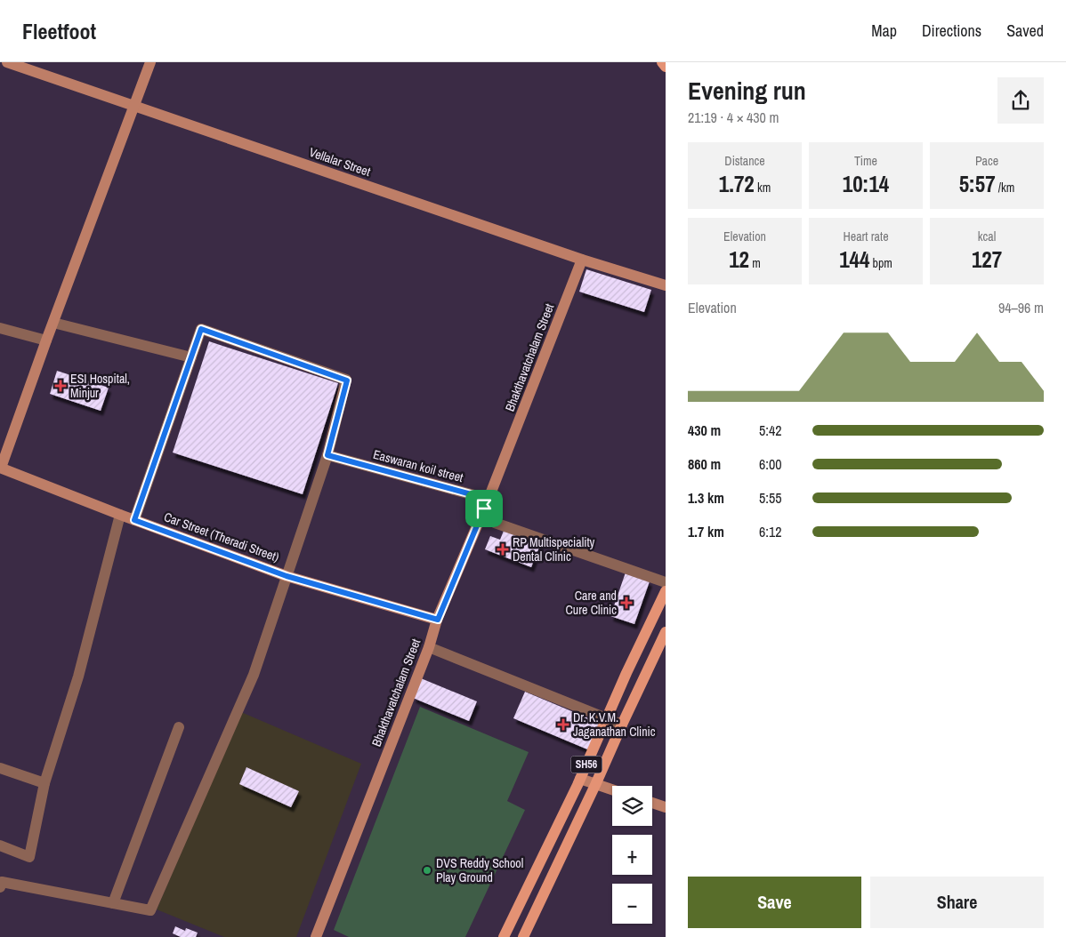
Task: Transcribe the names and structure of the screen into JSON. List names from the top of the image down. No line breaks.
{"streets":{"main road":["SH56"],"street":["Vellalar Street","Bhakthavatchalam Street","Easwaran koil street","Car Street (Theradi Street)"]},"crossings":[["Vellalar Street","Bhakthavatchalam Street"],["Bhakthavatchalam Street","Easwaran koil street"],["Bhakthavatchalam Street","Car Street (Theradi Street)"]],"places":{"health":["ESI Hospital, Minjur","RP Multispeciality Dental Clinic","Care and Cure Clinic","Dr. K.V.M. Jaganathan Clinic"],"other":["DVS Reddy School Play Ground"]},"page":{"header":"Fleetfoot","nav":["Map","Directions","Saved"],"heading":["Evening run","21:19 · 4 × 430 m"],"stats":[["Distance","1.72 km"],["Time","10:14"],["Pace","5:57 /km"],["Elevation","12 m"],["Heart rate","144 bpm"],["kcal","127"]],"chart":["Elevation","94–96 m"],"list":[{"name":"430 m","note":"5:42"},{"name":"860 m","note":"6:00"},{"name":"1.3 km","note":"5:55"},{"name":"1.7 km","note":"6:12"}],"map_buttons":["+","−"],"buttons":["Save","Share"]}}
